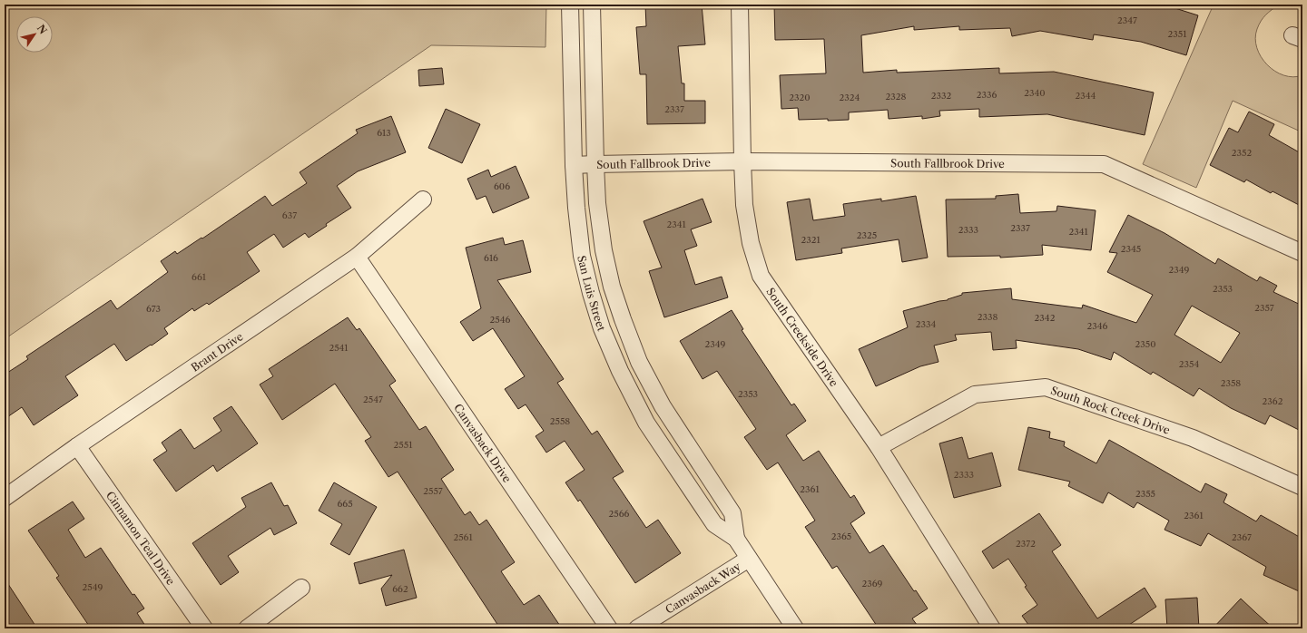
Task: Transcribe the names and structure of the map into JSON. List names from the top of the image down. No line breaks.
{"streets":{"street":["South Fallbrook Drive","San Luis Street","South Creekside Drive","Brant Drive","South Rock Creek Drive","Canvasback Drive","Cinnamon Teal Drive","Canvasback Way"]},"crossings":[["South Fallbrook Drive","San Luis Street"],["South Fallbrook Drive","South Creekside Drive"],["San Luis Street","Canvasback Way"],["South Creekside Drive","South Rock Creek Drive"],["Brant Drive","Canvasback Drive"],["Brant Drive","Cinnamon Teal Drive"]],"house_numbers":["2347","2351","2340","2336","2332","2344","2328","2320","2324","2337","613","2352","606","637","2341","2337","2333","2341","2325","2321","2345","616","2349","661","2353","2357","673","2338","2342","2546","2334","2346","2349","2350","2541","2354","2358","2353","2547","2362","2558","2551","2333","2361","2557","2355","665","2566","2361","2365","2561","2367","2372","2369","2549","662"],"north":"top right"}
